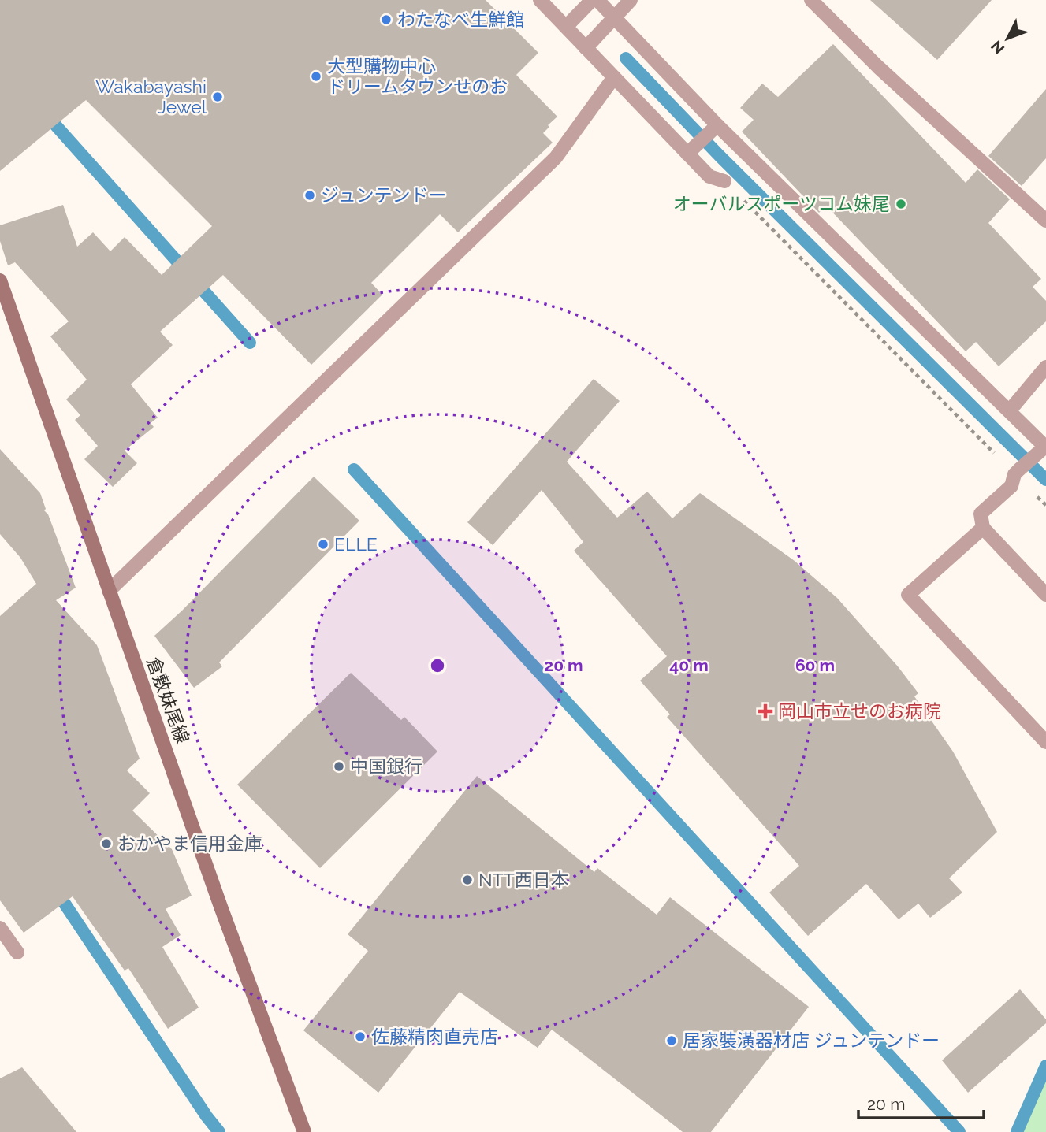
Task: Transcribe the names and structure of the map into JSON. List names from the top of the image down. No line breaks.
{"streets":{"main road":["倉敷妹尾線"]},"places":{"other":["わたなべ生鮮館","大型購物中心 ドリームタウンせのお","Wakabayashi Jewel","ジュンテンドー","オーバルスポーツコム妹尾","ELLE","中国銀行","おかやま信用金庫","NTT西日本","佐藤精肉直売店","居家裝潢器材店 ジュンテンドー"],"health":["岡山市立せのお病院"]},"scale_bar":"20 m","north":"bottom left","rings":["20 m","40 m","60 m"]}
